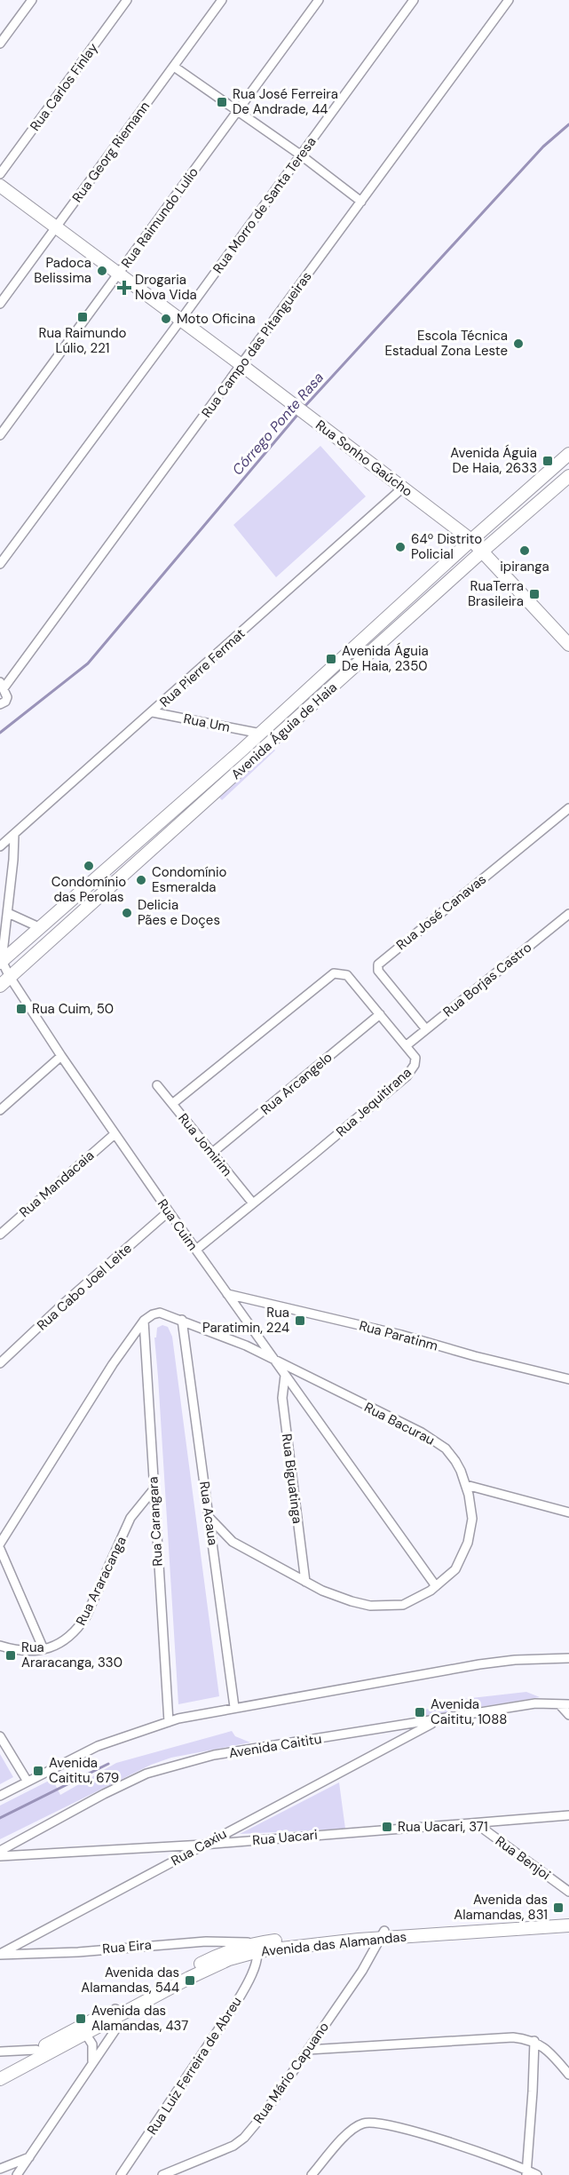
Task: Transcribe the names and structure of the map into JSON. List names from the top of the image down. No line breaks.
{"streets":{"street":["Rua Carlos Finlay","Rua Georg Riemann","Rua Morro de Santa Teresa","Rua Raimundo Lulio","Rua Campo das Pitangueiras","Rua Sonho Gaúcho","Rua Pierre Fermat","Rua Um","Avenida Águia de Haia","Rua José Canavas","Rua Borjas Castro","Rua Arcangelo","Rua Jequitirana","Rua Jomirim","Rua Mandacaia","Rua Cuim","Rua Cabo Joel Leite","Rua Paratinm","Rua Bacurau","Rua Biguatinga","Rua Acaua","Rua Carangara","Rua Araracanga","Avenida Caititu","Rua Uacari","Rua Caxiu","Rua Benjoi","Avenida das Alamandas","Rua Eira","Rua Luiz Ferreira de Abreu","Rua Mário Capuano"]},"crossings":[["Rua Georg Riemann","Rua Sonho Gaúcho"],["Rua Morro de Santa Teresa","Rua Sonho Gaúcho"],["Rua Raimundo Lulio","Rua Sonho Gaúcho"],["Rua Campo das Pitangueiras","Rua Sonho Gaúcho"],["Rua Sonho Gaúcho","Rua Pierre Fermat"],["Rua Sonho Gaúcho","Avenida Águia de Haia"],["Rua Pierre Fermat","Rua Um"],["Rua Um","Avenida Águia de Haia"],["Avenida Águia de Haia","Rua Cuim"],["Rua José Canavas","Rua Borjas Castro"],["Rua Borjas Castro","Rua Jequitirana"],["Rua Arcangelo","Rua Jequitirana"],["Rua Arcangelo","Rua Jomirim"],["Rua Jequitirana","Rua Jomirim"],["Rua Jequitirana","Rua Cuim"],["Rua Mandacaia","Rua Cuim"],["Rua Cuim","Rua Cabo Joel Leite"],["Rua Cuim","Rua Paratinm"],["Rua Cuim","Rua Bacurau"],["Rua Cuim","Rua Biguatinga"],["Rua Bacurau","Rua Biguatinga"],["Rua Bacurau","Rua Acaua"],["Rua Bacurau","Rua Carangara"],["Rua Carangara","Rua Araracanga"],["Avenida Caititu","Rua Caxiu"],["Rua Uacari","Rua Caxiu"],["Rua Uacari","Rua Benjoi"],["Rua Caxiu","Rua Eira"],["Avenida das Alamandas","Rua Eira"],["Avenida das Alamandas","Rua Luiz Ferreira de Abreu"],["Avenida das Alamandas","Rua Mário Capuano"],["Rua Eira","Rua Luiz Ferreira de Abreu"]],"water":["Córrego Ponte Rasa"],"places":{"transit":["Rua José Ferreira De Andrade, 44","Rua Raimundo Lúlio, 221","Avenida Águia De Haia, 2633","RuaTerra Brasileira","Avenida Águia De Haia, 2350","Rua Cuim, 50","Rua Paratimin, 224","Rua Araracanga, 330","Avenida Caititu, 1088","Avenida Caititu, 679","Rua Uacari, 371","Avenida das Alamandas, 831","Avenida das Alamandas, 544","Avenida das Alamandas, 437"],"other":["Padoca Belissima","Moto Oficina","Escola Técnica Estadual Zona Leste","64º Distrito Policial","ipiranga","Condomínio das Perolas","Condomínio Esmeralda","Delicia Pães e Doçes"],"health":["Drogaria Nova Vida"]}}
